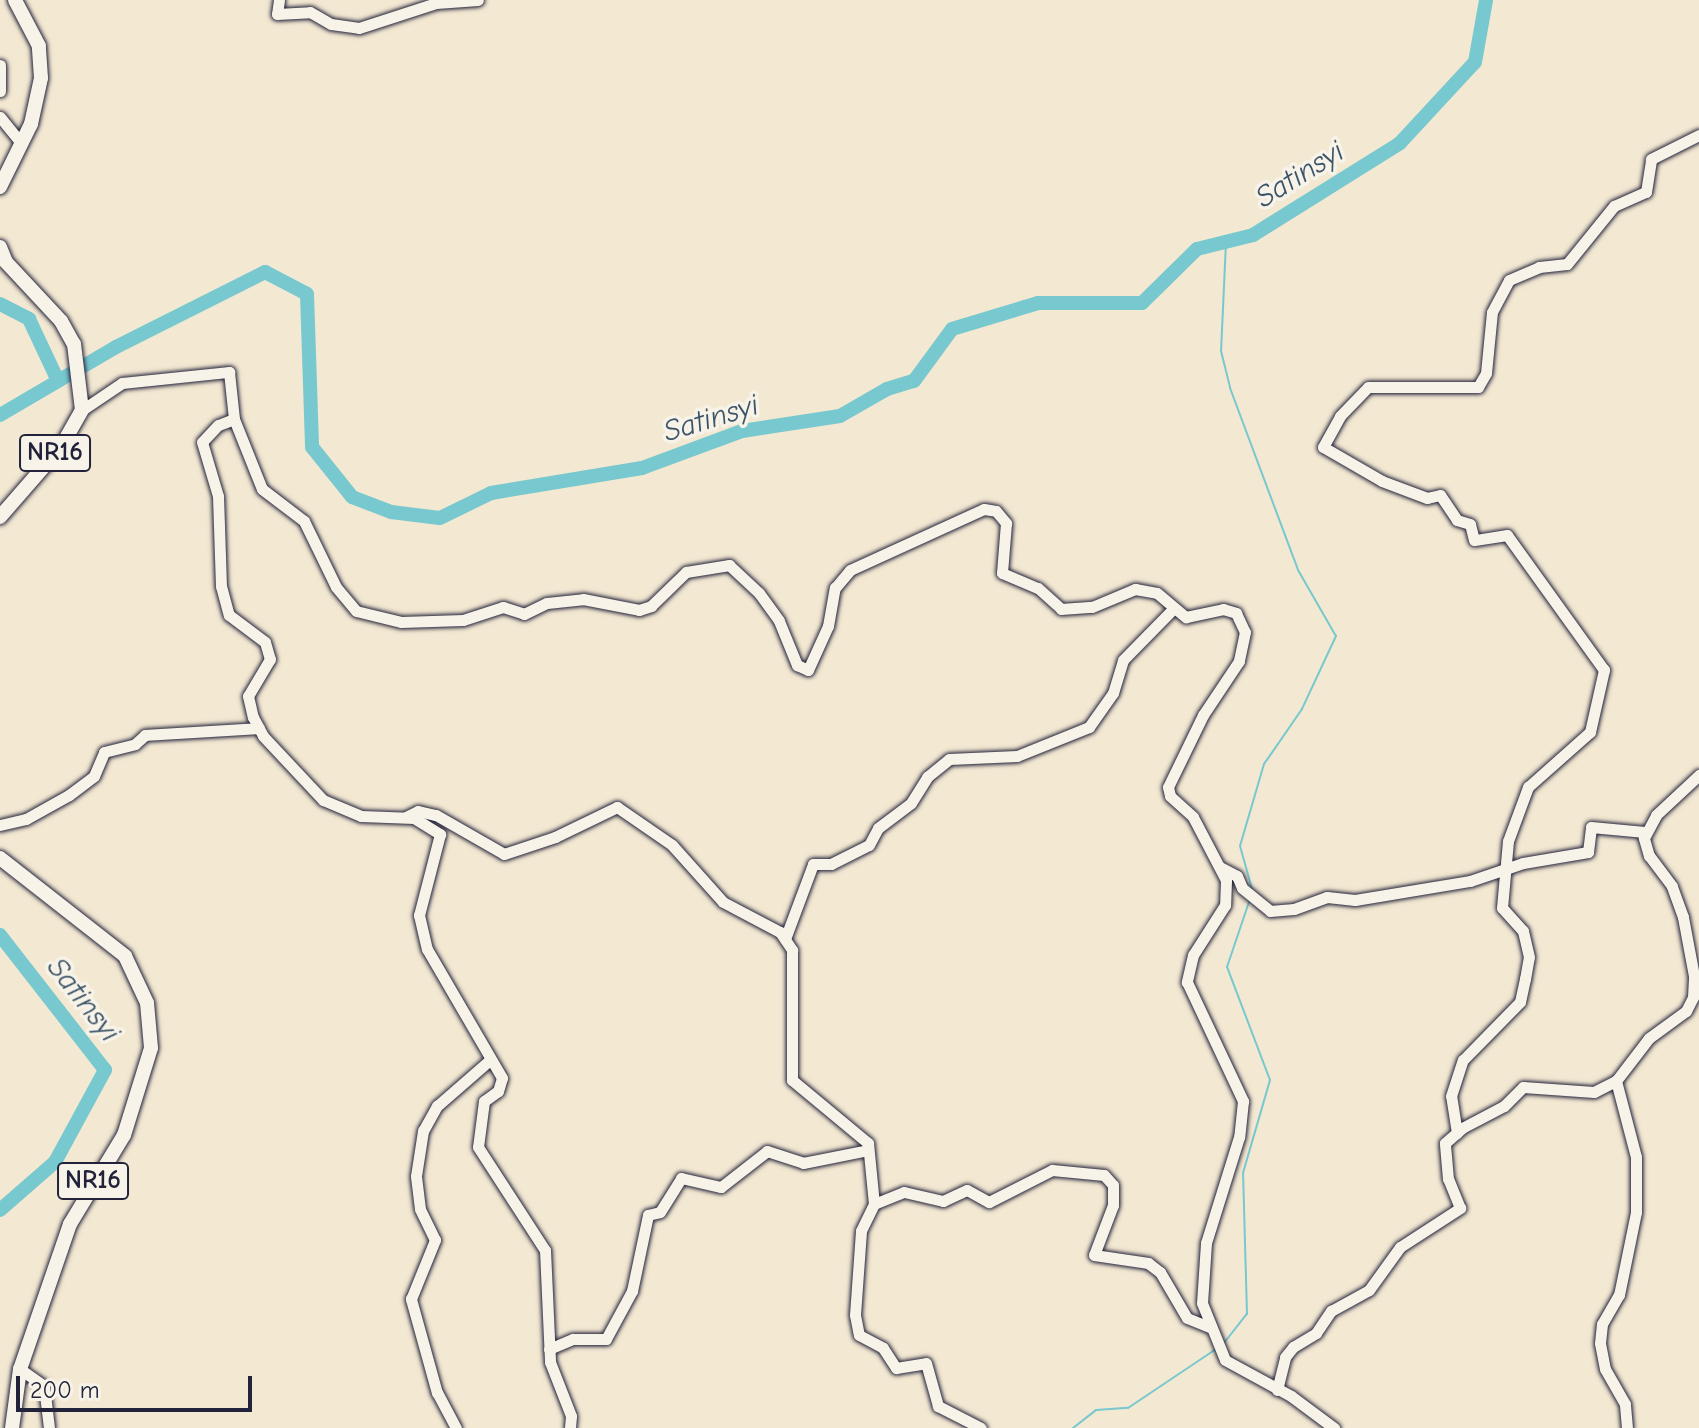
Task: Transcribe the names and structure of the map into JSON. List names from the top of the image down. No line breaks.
{"streets":{"main road":["NR16"]},"water":["Satinsyi"],"scale_bar":"200 m"}
